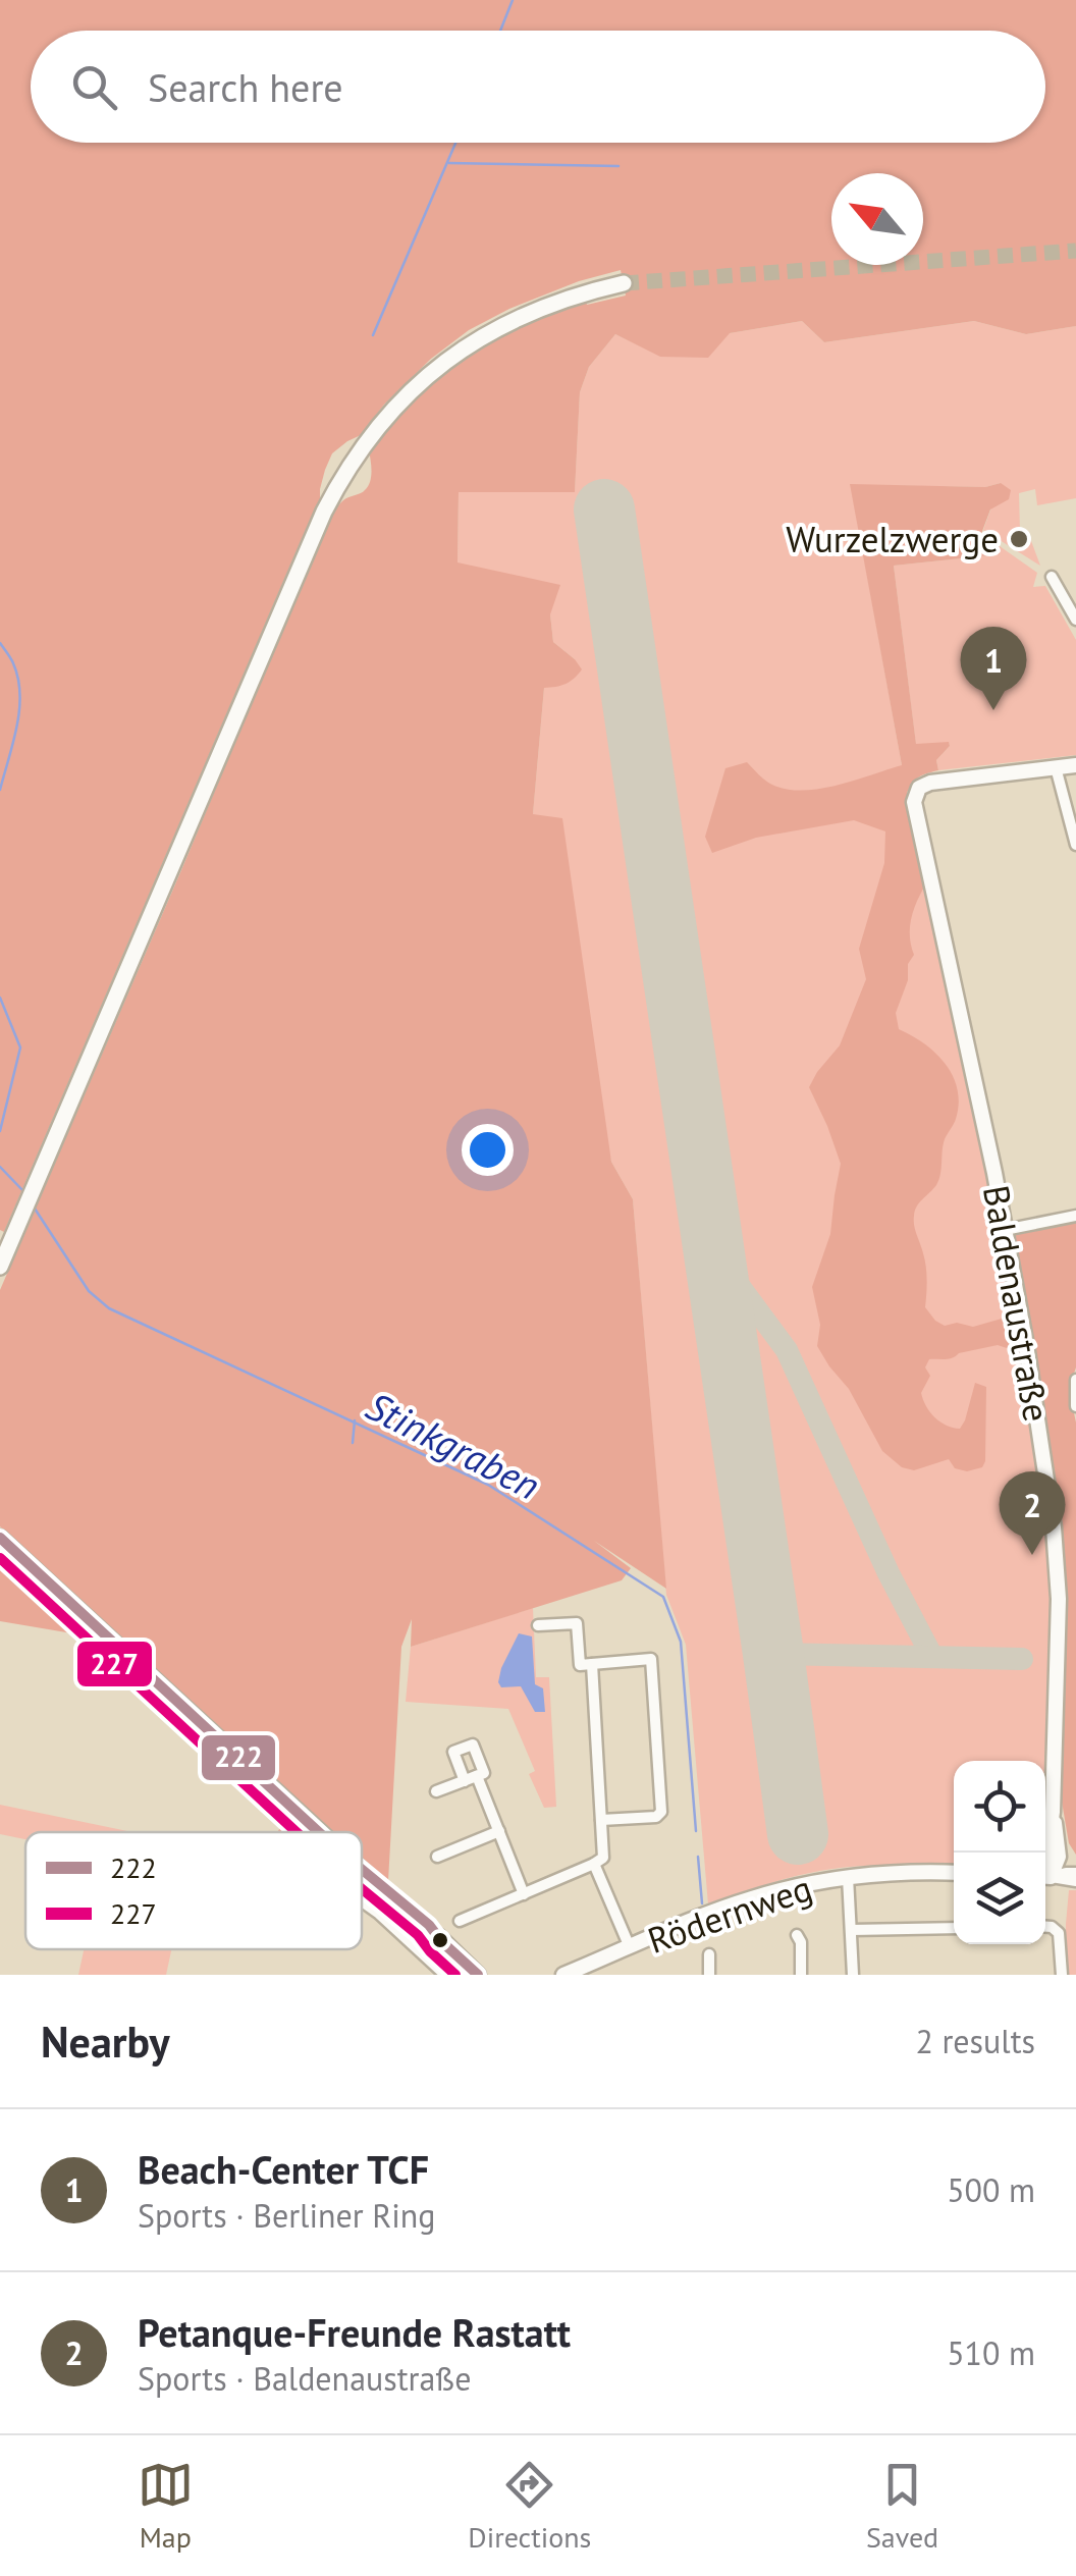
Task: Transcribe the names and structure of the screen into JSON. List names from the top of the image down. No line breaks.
{"streets":{"street":["Baldenaustraße","Rödernweg"]},"water":["Stinkgraben"],"places":["Wurzelzwerge"],"lines":["transit line 222","transit line 227"],"legend":["222","227"],"north":"top left","page":{"search":"Search here","pins":["1","2"],"heading":["Nearby","2 results"],"list":[{"mark":"1","name":"Beach-Center TCF","note":"Sports · Berliner Ring","value":"500 m"},{"mark":"2","name":"Petanque-Freunde Rastatt","note":"Sports · Baldenaustraße","value":"510 m"}],"nav":["Map","Directions","Saved"]}}
